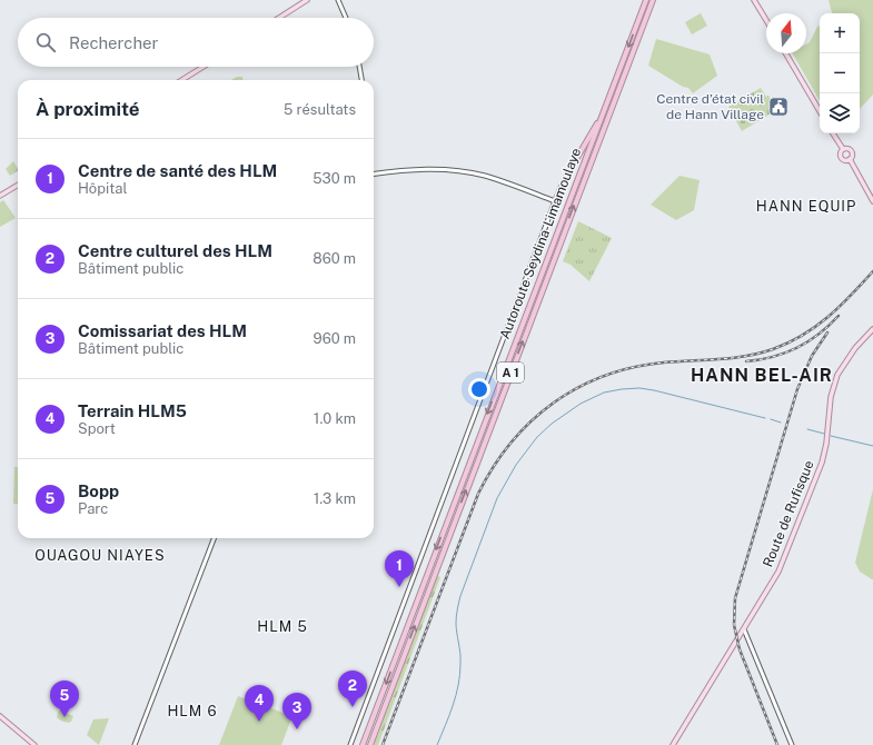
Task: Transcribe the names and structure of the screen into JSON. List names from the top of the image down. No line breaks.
{"streets":{"highway":["Autoroute Seydina-Limamoulaye","A 1"],"main road":["Route de Rufisque"]},"districts":["HANN EQUIP","HANN BEL-AIR","OUAGOU NIAYES","HLM 5","HLM 6"],"places":{"public building":["Centre d’état civil de Hann Village"]},"north":"top","page":{"map_buttons":["+","−"],"search":"Rechercher","heading":["À proximité","5 résultats"],"list":[{"mark":"1","name":"Centre de santé des HLM","note":"Hôpital","value":"530 m"},{"mark":"2","name":"Centre culturel des HLM","note":"Bâtiment public","value":"860 m"},{"mark":"3","name":"Comissariat des HLM","note":"Bâtiment public","value":"960 m"},{"mark":"4","name":"Terrain HLM5","note":"Sport","value":"1.0 km"},{"mark":"5","name":"Bopp","note":"Parc","value":"1.3 km"}],"pins":["1","2","5","4","3"]}}
